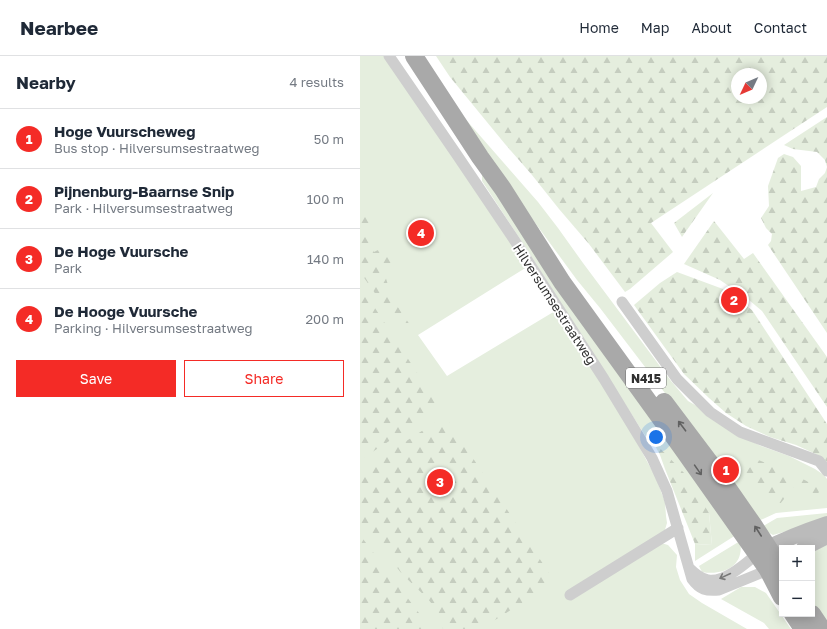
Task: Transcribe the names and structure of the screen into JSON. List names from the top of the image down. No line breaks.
{"streets":{"main road":["Hilversumsestraatweg","N415"]},"north":"bottom left","page":{"header":"Nearbee","nav":["Home","Map","About","Contact"],"heading":["Nearby","4 results"],"list":[{"mark":"1","name":"Hoge Vuurscheweg","note":"Bus stop · Hilversumsestraatweg","value":"50 m"},{"mark":"2","name":"Pijnenburg-Baarnse Snip","note":"Park · Hilversumsestraatweg","value":"100 m"},{"mark":"3","name":"De Hoge Vuursche","note":"Park","value":"140 m"},{"mark":"4","name":"De Hooge Vuursche","note":"Parking · Hilversumsestraatweg","value":"200 m"}],"pins":["4","2","1","3"],"buttons":["Save","Share"],"map_buttons":["+","−"]}}
